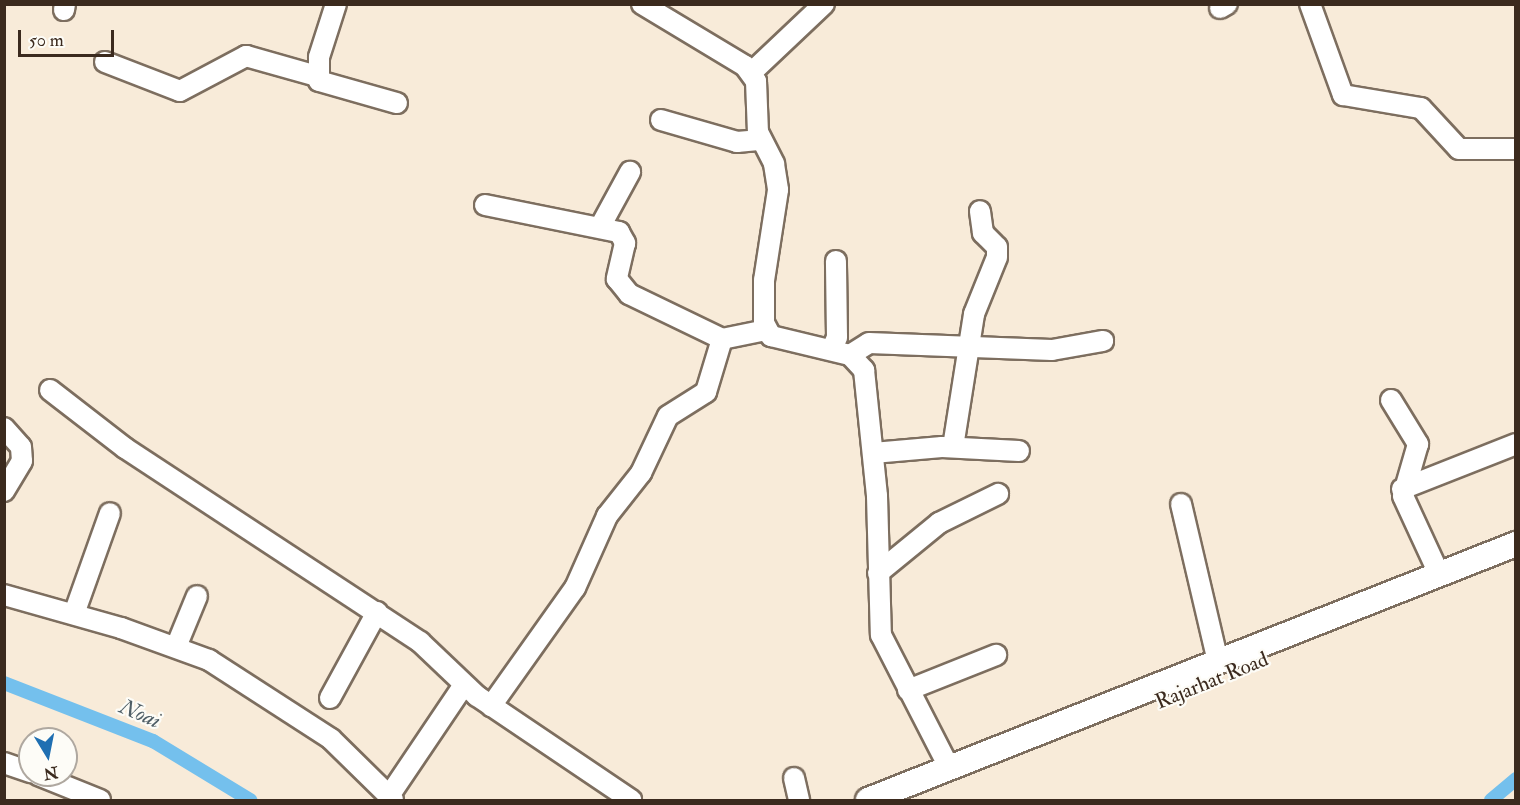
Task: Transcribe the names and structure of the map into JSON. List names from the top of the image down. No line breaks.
{"streets":{"main road":["Rajarhat Road"]},"water":["Noai"],"scale_bar":"50 m","north":"bottom"}
